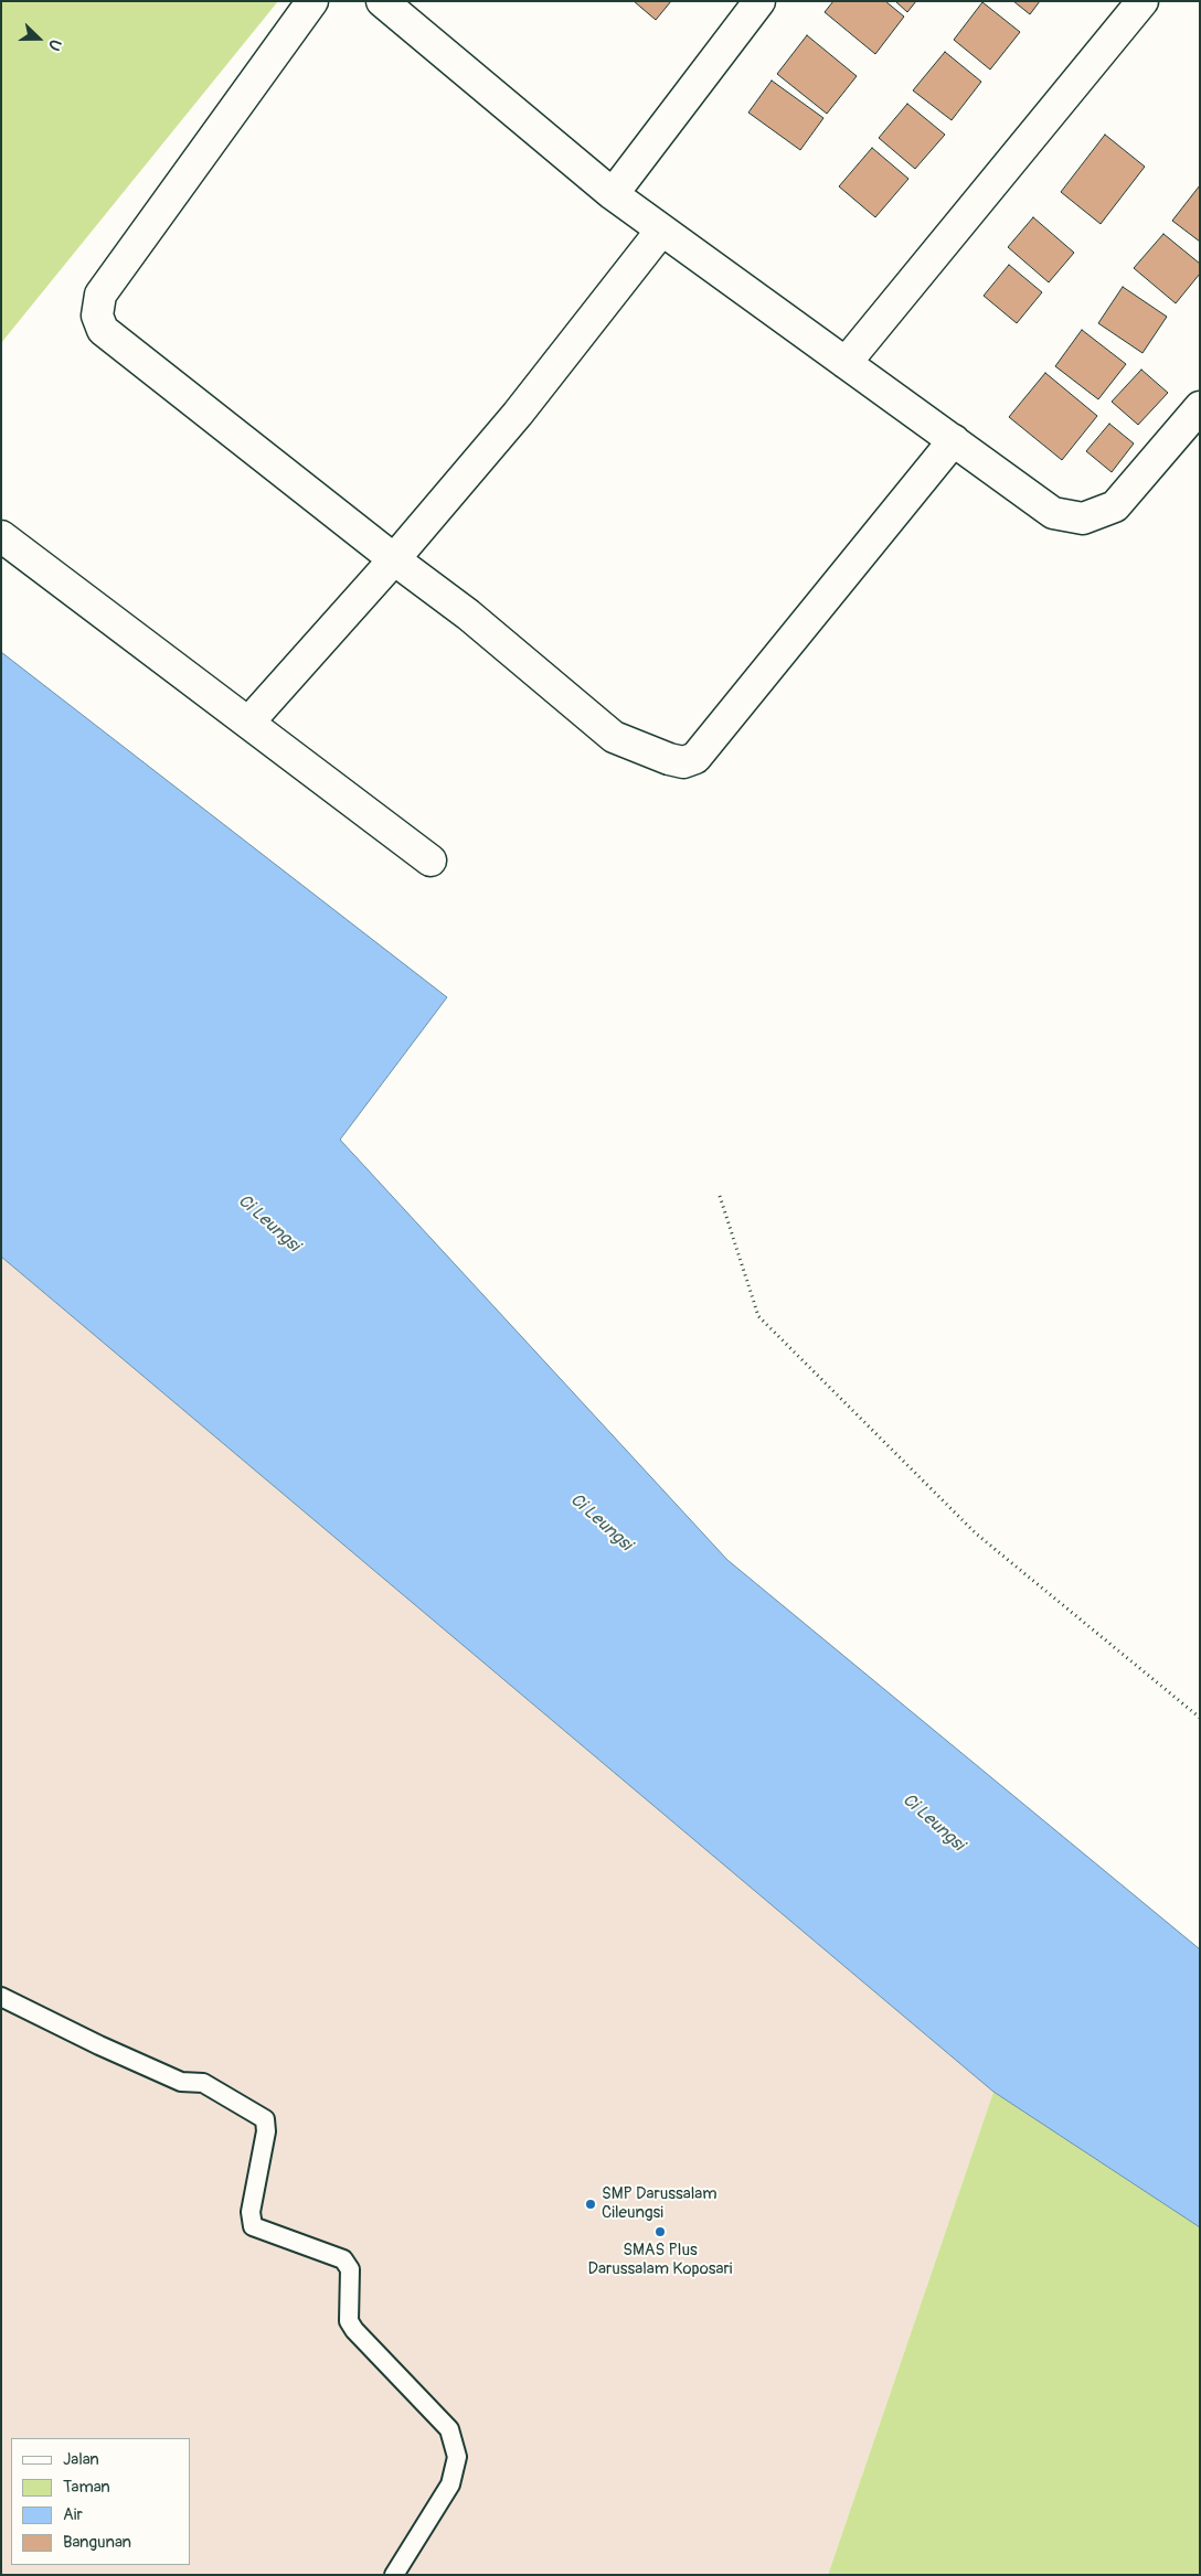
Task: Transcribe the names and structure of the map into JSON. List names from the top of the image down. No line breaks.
{"water":["Ci Leungsi"],"places":["SMP Darussalam Cileungsi","SMAS Plus Darussalam Koposari"],"legend":["Jalan","Taman","Air","Bangunan"],"north":"right"}
